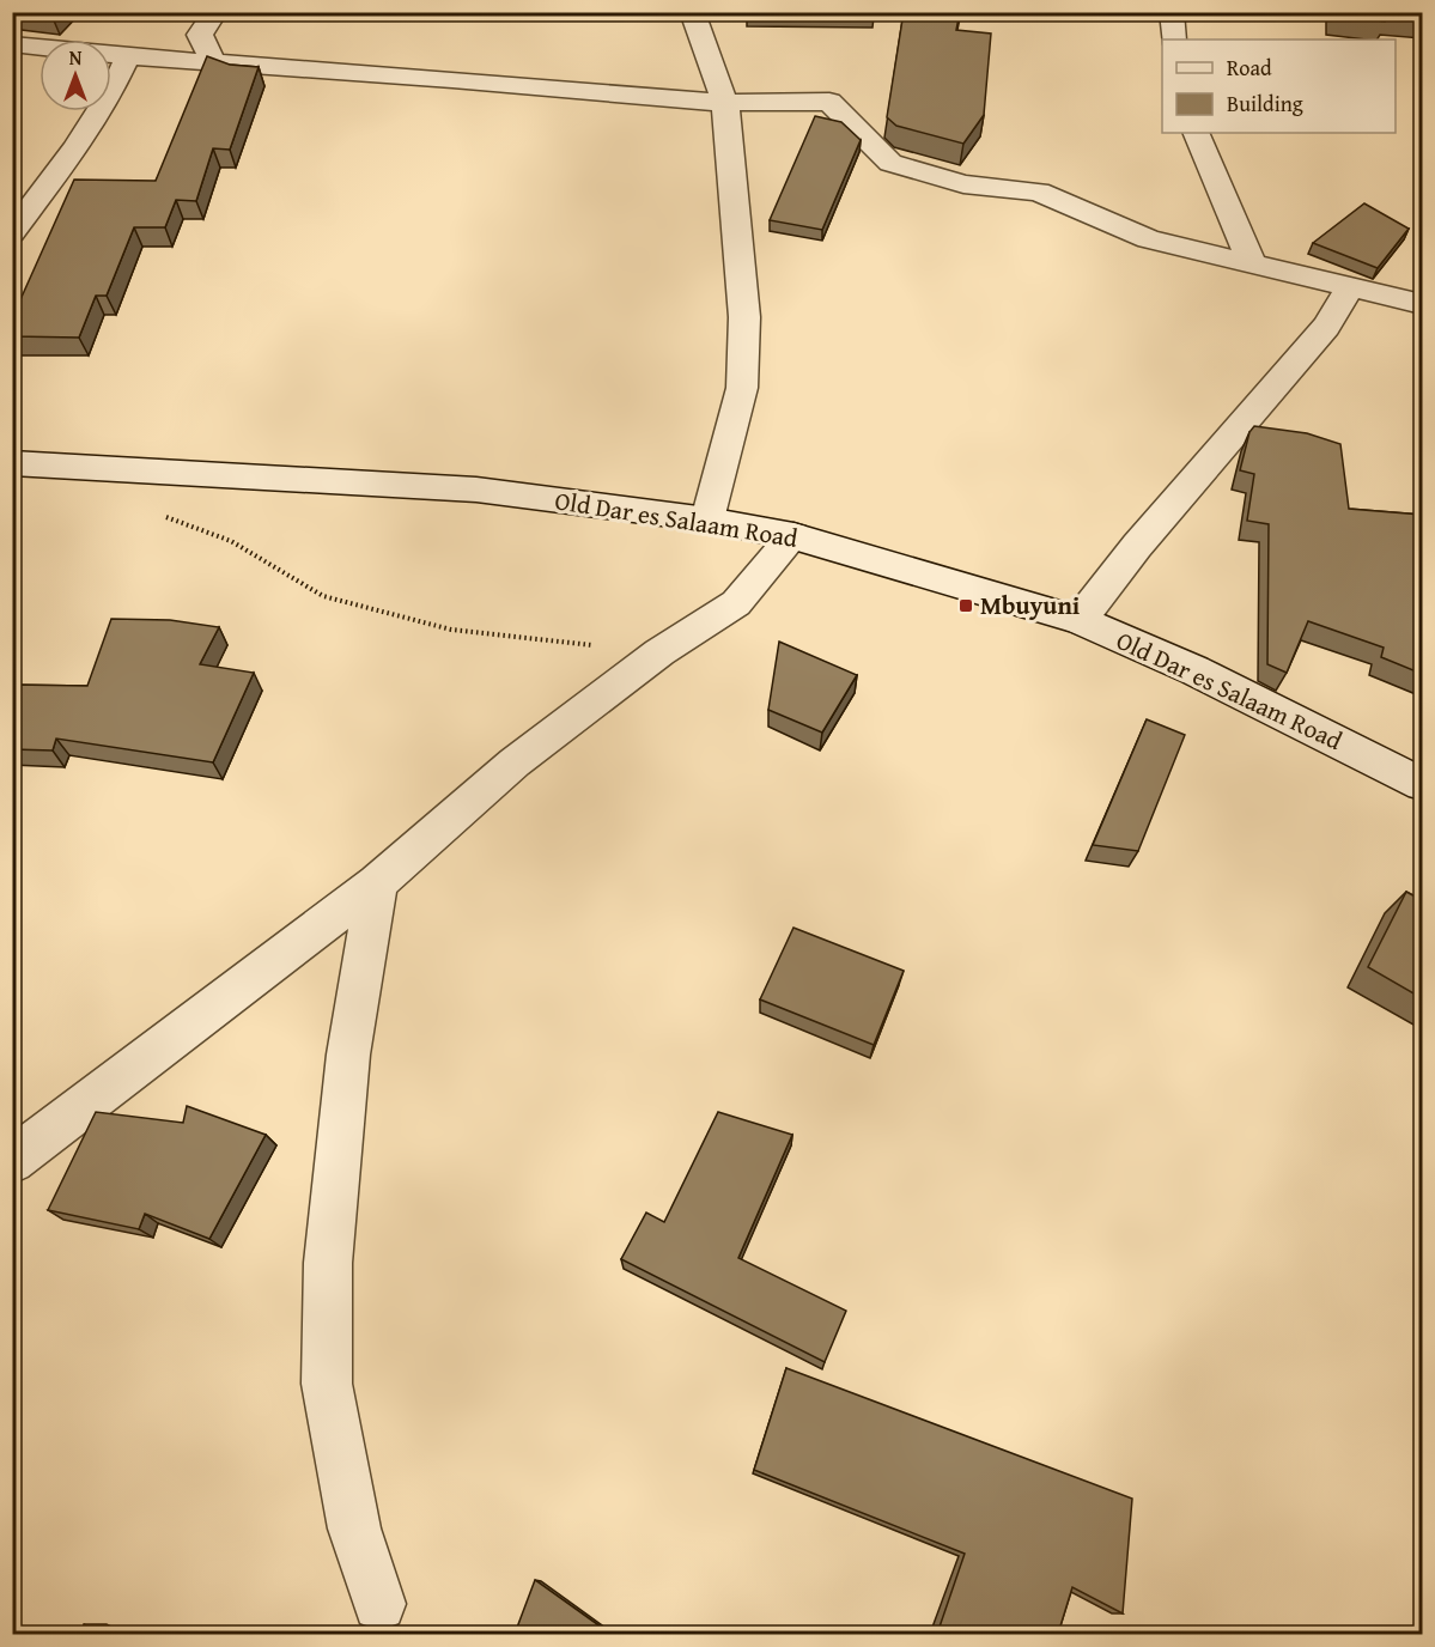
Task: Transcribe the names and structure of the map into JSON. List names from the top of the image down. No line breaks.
{"streets":{"street":["Old Dar es Salaam Road"]},"places":{"transit":["Mbuyuni"]},"legend":["Road","Building"],"north":"top"}
